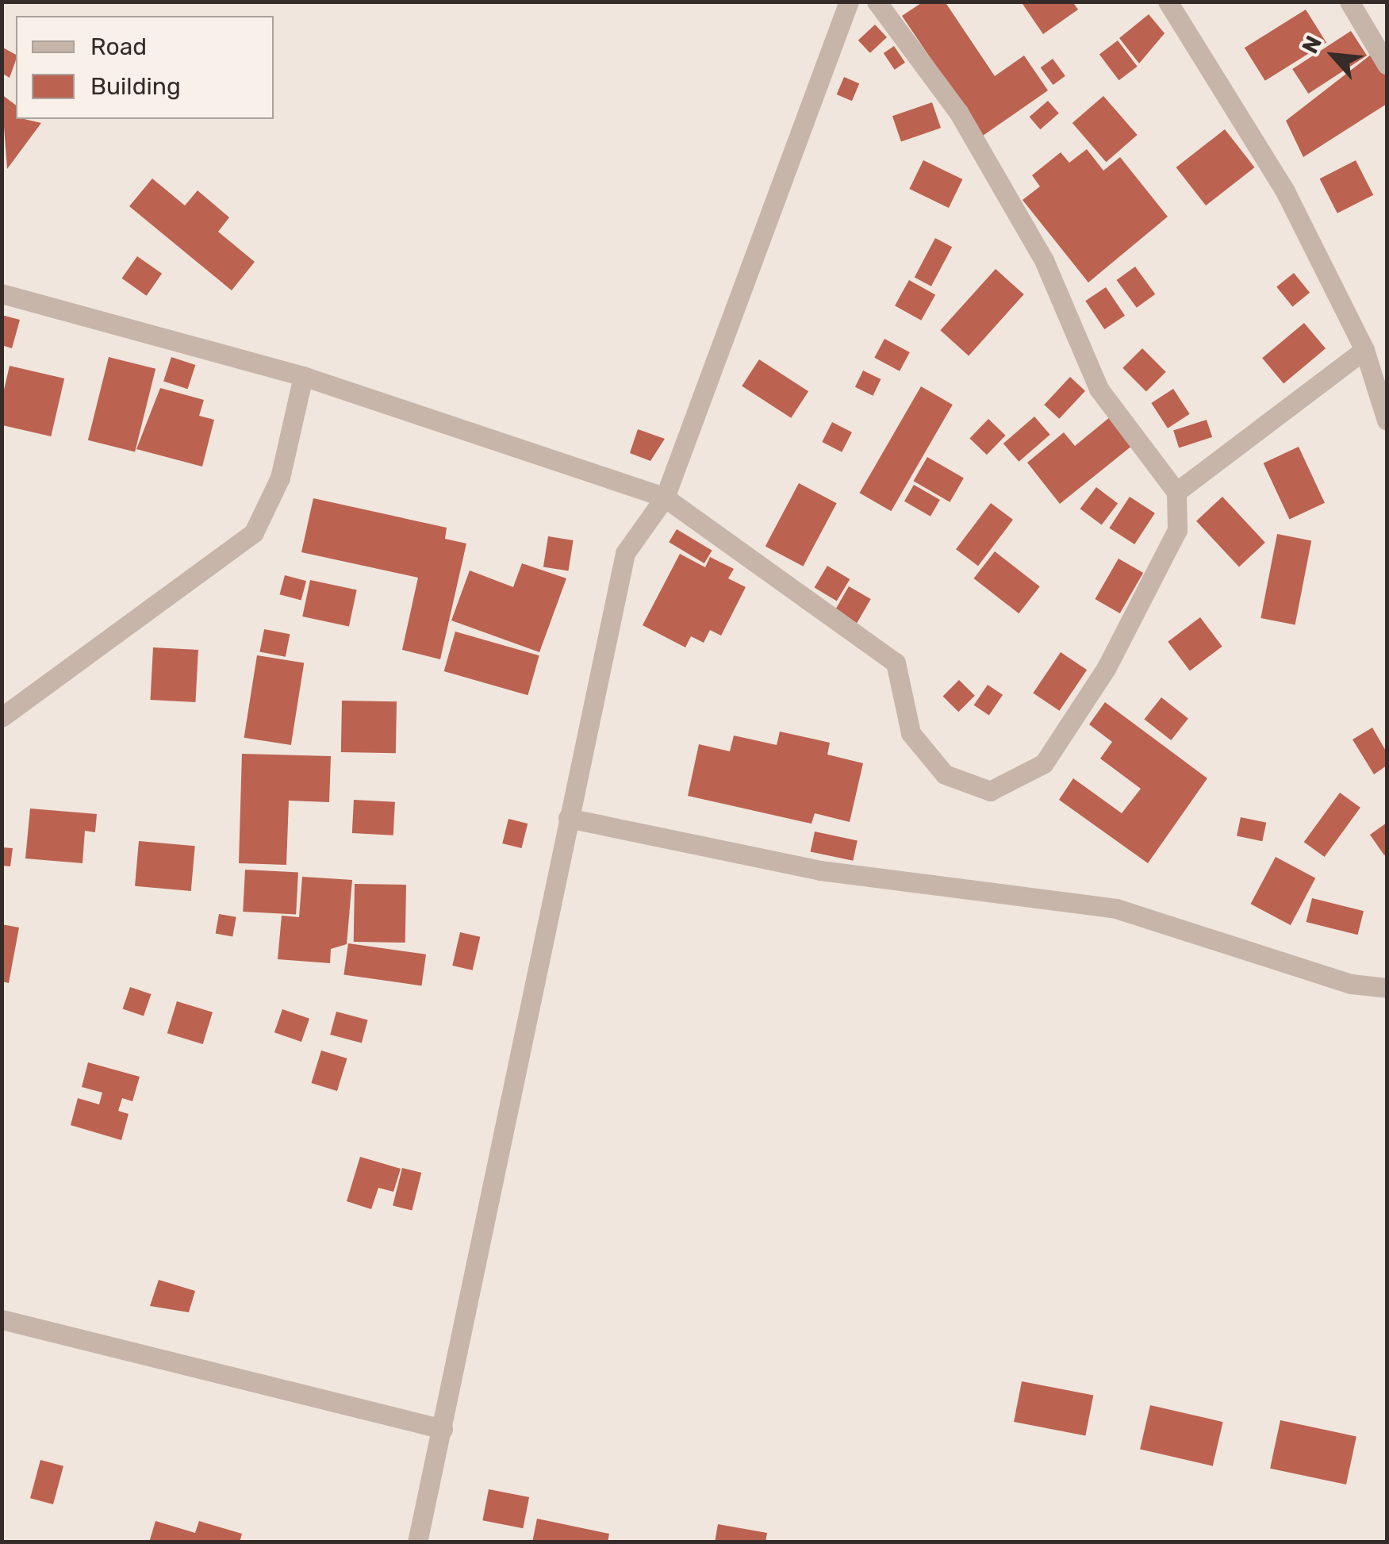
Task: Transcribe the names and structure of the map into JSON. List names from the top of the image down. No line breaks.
{"legend":["Road","Building"],"north":"top left"}
